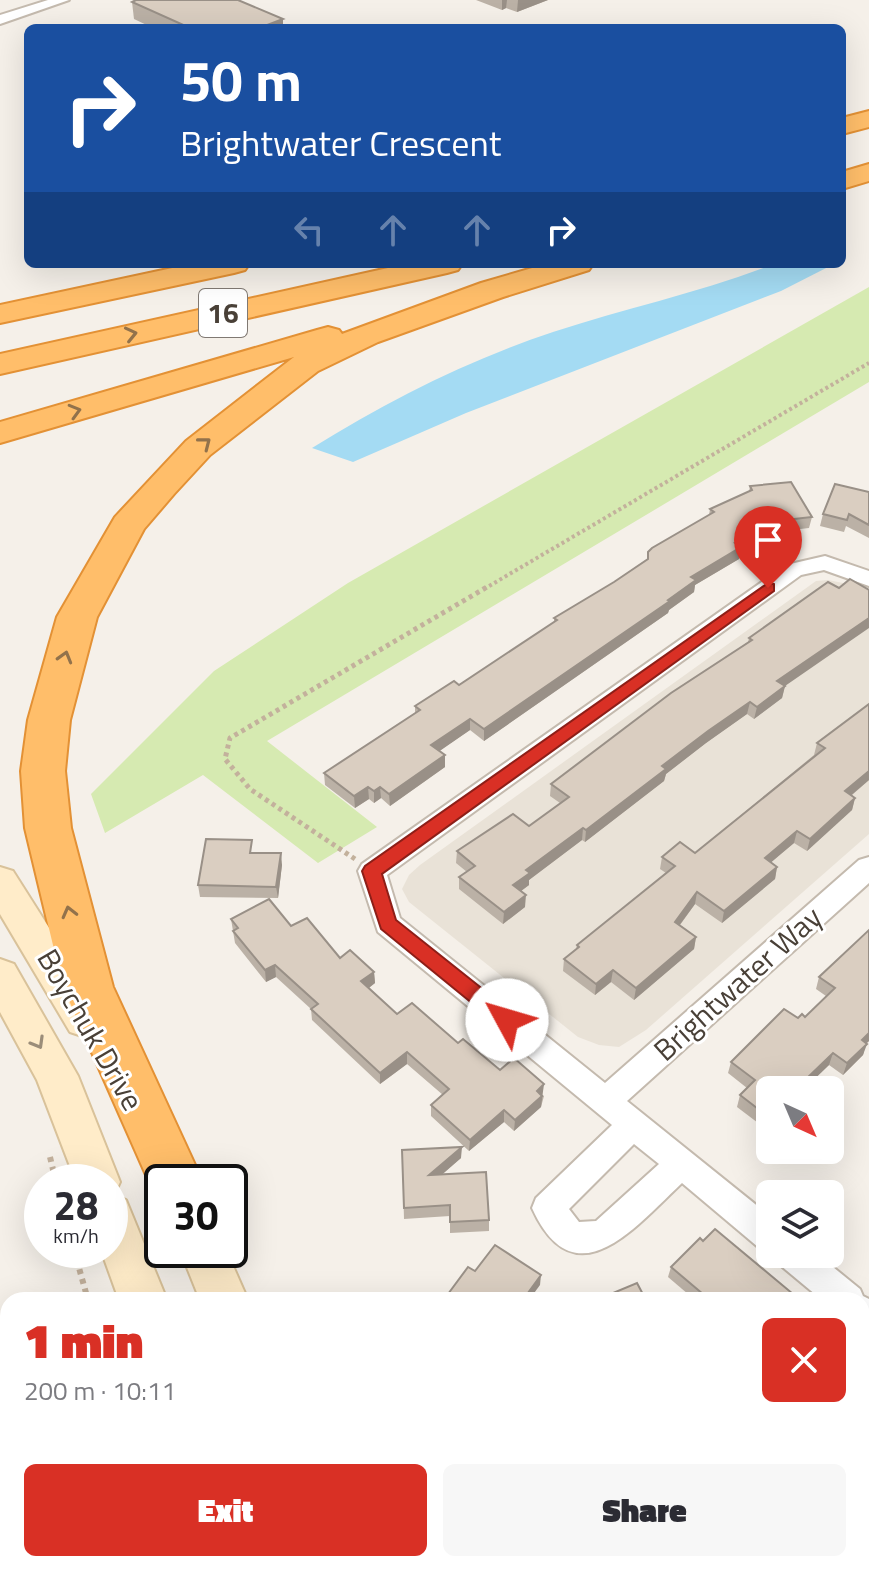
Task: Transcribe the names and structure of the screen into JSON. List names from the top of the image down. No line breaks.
{"streets":{"highway":["16"],"main road":["Boychuk Drive"],"street":["Brightwater Way"]},"north":"bottom right","page":{"turn":["50 m","Brightwater Crescent"],"speed":"28 km/h","limit":"30","heading":["1 min","200 m · 10:11"],"buttons":["Exit","Share"]}}
